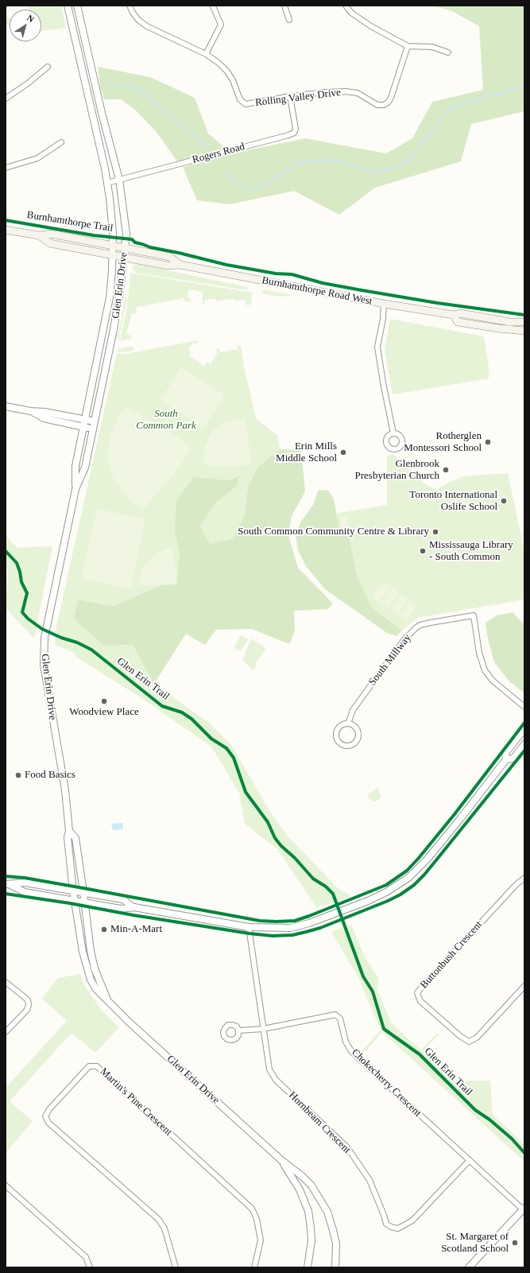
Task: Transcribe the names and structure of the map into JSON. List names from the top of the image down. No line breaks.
{"streets":{"main road":["Burnhamthorpe Road West"],"street":["Rolling Valley Drive","Rogers Road","Glen Erin Drive","South Millway","Buttonbush Crescent","Chokecherry Crescent","Martin's Pine Crescent","Hornbeam Crescent"],"cycle path":["Burnhamthorpe Trail","Glen Erin Trail"]},"crossings":[["Rolling Valley Drive","Rogers Road"],["Rogers Road","Glen Erin Drive"],["Glen Erin Drive","Burnhamthorpe Road West"],["Chokecherry Crescent","Hornbeam Crescent"]],"parks":["South Common Park"],"places":["Rotherglen Montessori School","Erin Mills Middle School","Glenbrook Presbyterian Church","Toronto International Oslife School","South Common Community Centre & Library","Mississauga Library - South Common","Woodview Place","Food Basics","Min-A-Mart","St. Margaret of Scotland School"],"north":"top right"}
